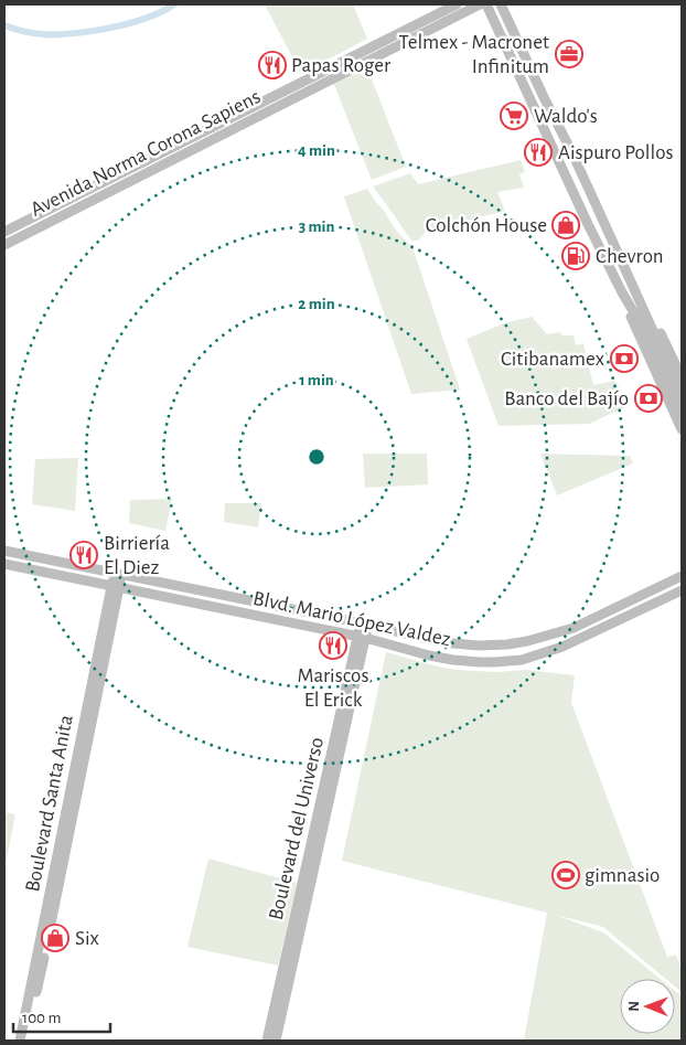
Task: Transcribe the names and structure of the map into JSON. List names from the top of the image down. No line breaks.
{"streets":{"street":["Avenida Norma Corona Sapiens","Blvd. Mario López Valdez","Boulevard Santa Anita","Boulevard del Universo"]},"crossings":[["Blvd. Mario López Valdez","Boulevard Santa Anita"],["Blvd. Mario López Valdez","Boulevard del Universo"]],"places":{"office":["Telmex - Macronet Infinitum"],"restaurant":["Papas Roger","Aispuro Pollos","Birriería El Diez","Mariscos El Erick"],"supermarket":["Waldo's"],"shop":["Colchón House","Six"],"fuel station":["Chevron"],"bank":["Citibanamex","Banco del Bajío"],"sports":["gimnasio"]},"scale_bar":"100 m","north":"left","rings":["4 min","3 min","2 min","1 min"]}
